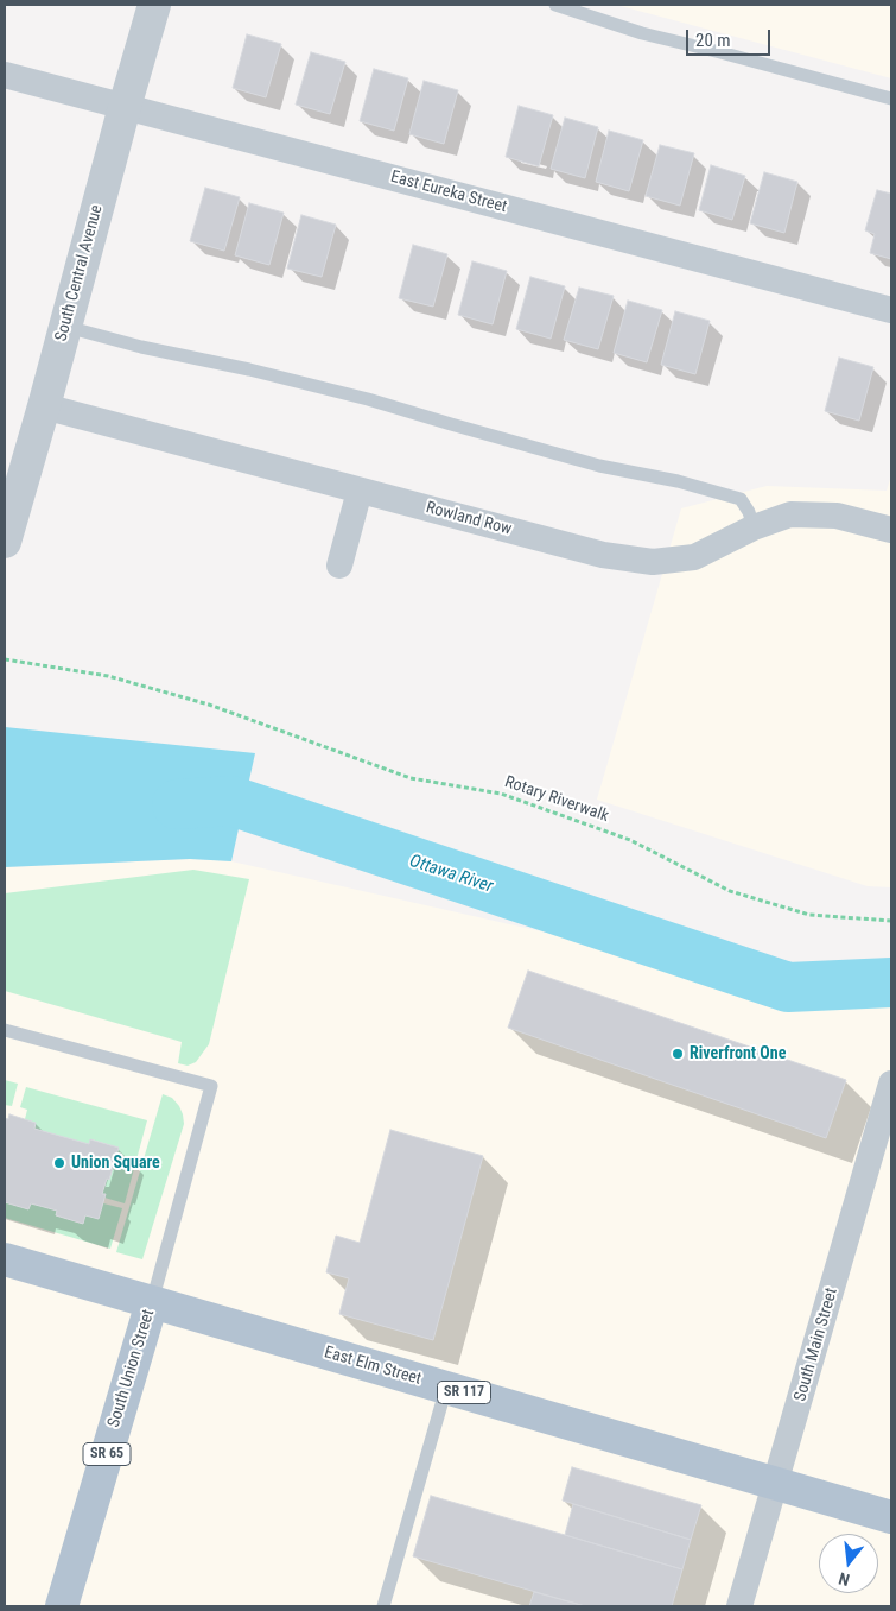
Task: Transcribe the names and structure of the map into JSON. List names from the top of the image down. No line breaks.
{"streets":{"main road":["East Elm Street","South Union Street","SR 117","SR 65"],"street":["East Eureka Street","South Central Avenue","Rowland Row","South Main Street"],"path":["Rotary Riverwalk"]},"crossings":[["East Eureka Street","South Central Avenue"],["South Central Avenue","Rowland Row"],["South Main Street","East Elm Street"],["South Main Street","SR 117"],["East Elm Street","South Union Street"],["East Elm Street","SR 117"]],"water":["Ottawa River"],"places":["Riverfront One","Union Square"],"scale_bar":"20 m","north":"bottom"}
